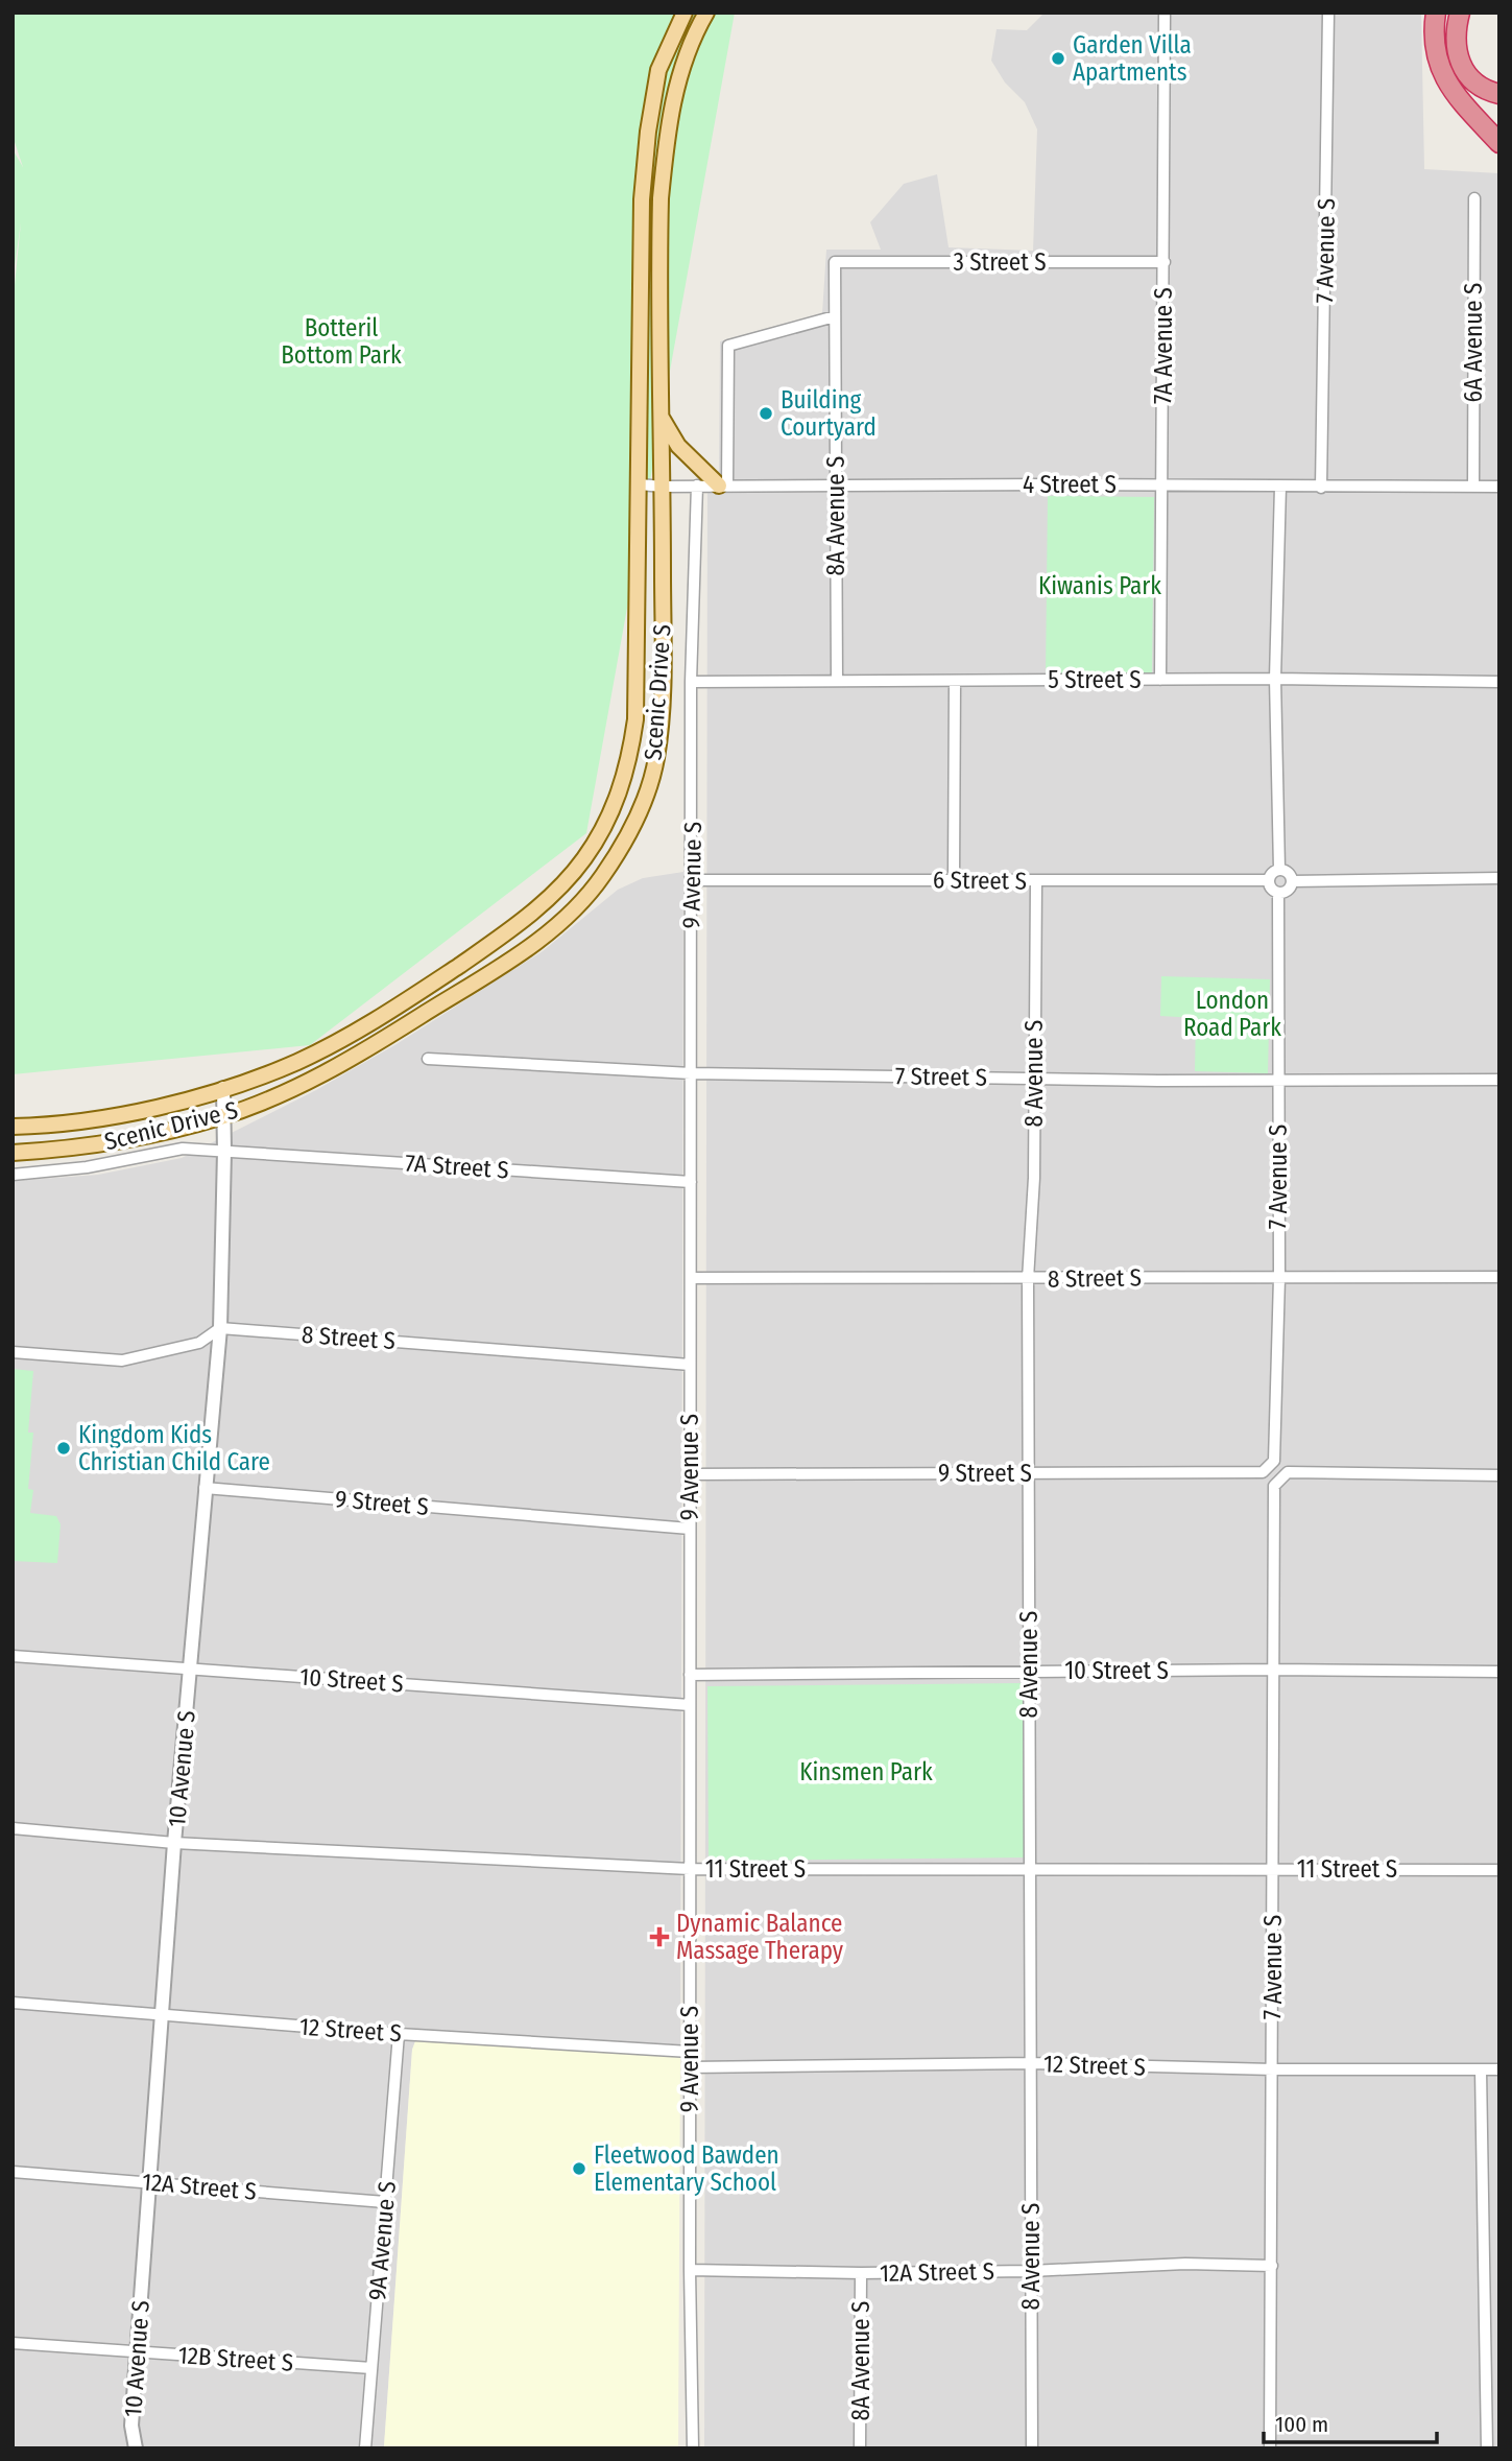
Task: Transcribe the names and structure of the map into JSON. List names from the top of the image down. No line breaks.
{"streets":{"main road":["Scenic Drive S"],"street":["7 Avenue S","3 Street S","6A Avenue S","7A Avenue S","4 Street S","8A Avenue S","5 Street S","9 Avenue S","6 Street S","8 Avenue S","7 Street S","7A Street S","8 Street S","9 Street S","10 Street S","10 Avenue S","11 Street S","12 Street S","12A Street S","9A Avenue S","12B Street S"]},"crossings":[["7 Avenue S","4 Street S"],["7 Avenue S","6 Street S"],["7 Avenue S","7 Street S"],["7 Avenue S","8 Street S"],["7 Avenue S","9 Street S"],["7 Avenue S","10 Street S"],["7 Avenue S","11 Street S"],["7 Avenue S","12 Street S"],["7 Avenue S","12A Street S"],["3 Street S","7A Avenue S"],["3 Street S","8A Avenue S"],["6A Avenue S","4 Street S"],["7A Avenue S","4 Street S"],["7A Avenue S","5 Street S"],["4 Street S","8A Avenue S"],["4 Street S","Scenic Drive S"],["4 Street S","9 Avenue S"],["8A Avenue S","5 Street S"],["8A Avenue S","12A Street S"],["5 Street S","9 Avenue S"],["Scenic Drive S","7A Street S"],["Scenic Drive S","10 Avenue S"],["9 Avenue S","6 Street S"],["9 Avenue S","7 Street S"],["9 Avenue S","7A Street S"],["9 Avenue S","8 Street S"],["9 Avenue S","9 Street S"],["9 Avenue S","10 Street S"],["9 Avenue S","11 Street S"],["9 Avenue S","12 Street S"],["9 Avenue S","12A Street S"],["6 Street S","8 Avenue S"],["8 Avenue S","7 Street S"],["8 Avenue S","8 Street S"],["8 Avenue S","9 Street S"],["8 Avenue S","10 Street S"],["8 Avenue S","11 Street S"],["8 Avenue S","12 Street S"],["8 Avenue S","12A Street S"],["7A Street S","10 Avenue S"],["8 Street S","10 Avenue S"],["9 Street S","10 Avenue S"],["10 Street S","10 Avenue S"],["10 Avenue S","11 Street S"],["10 Avenue S","12 Street S"],["10 Avenue S","12A Street S"],["10 Avenue S","12B Street S"],["12 Street S","9A Avenue S"],["12A Street S","9A Avenue S"],["9A Avenue S","12B Street S"]],"parks":["Botteril Bottom Park","Kiwanis Park","London Road Park","Kinsmen Park"],"places":{"other":["Garden Villa Apartments","Building Courtyard","Kingdom Kids Christian Child Care","Fleetwood Bawden Elementary School"],"health":["Dynamic Balance Massage Therapy"]},"scale_bar":"100 m"}
